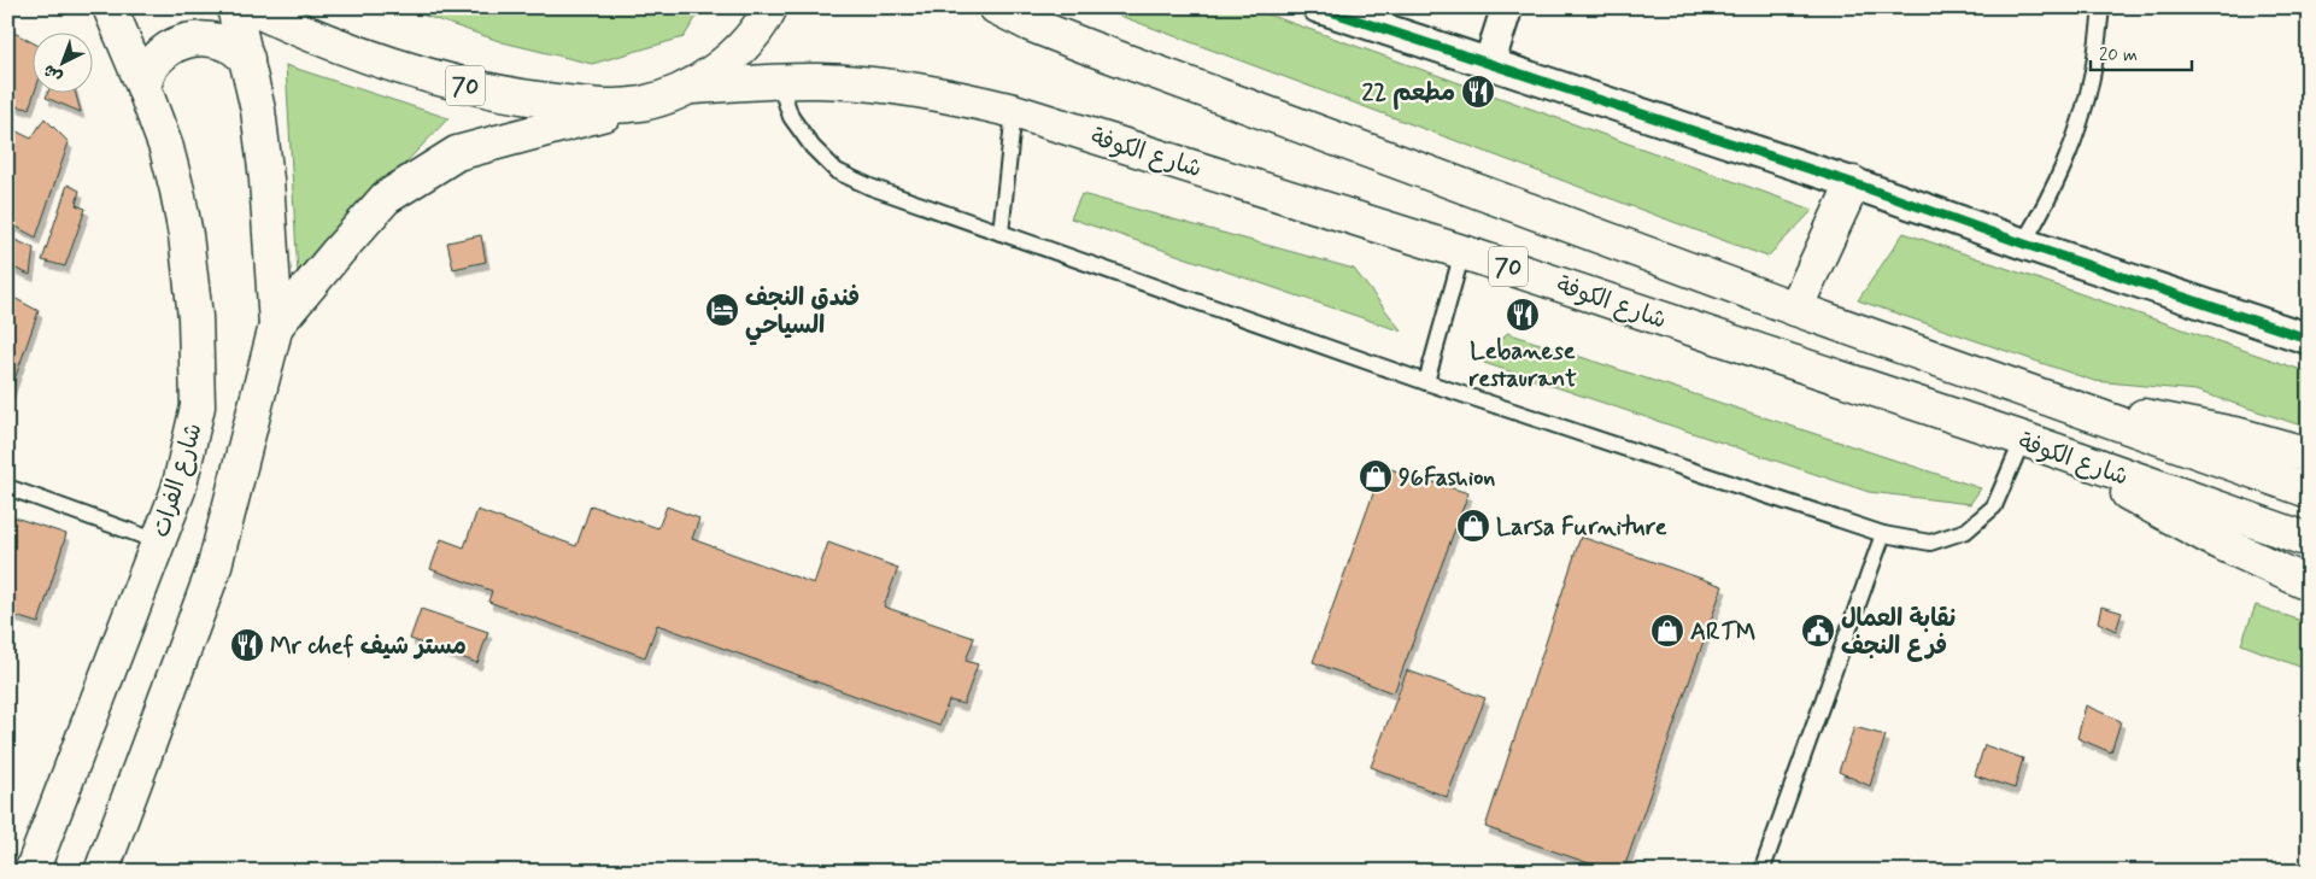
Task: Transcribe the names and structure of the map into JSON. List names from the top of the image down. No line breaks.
{"streets":{"main road":["70","شارع الكوفة","شارع الفرات"]},"crossings":[["70","شارع الكوفة"]],"places":{"restaurant":["مطعم 22","Lebanese restaurant","Mr chef مستر شيف"],"hotel":["فندق النجف السياحي"],"shop":["96Fashion","Larsa Furniture","ARTM"],"public building":["نقابة العمال فرع النجف"]},"scale_bar":"20 m","north":"bottom left"}
